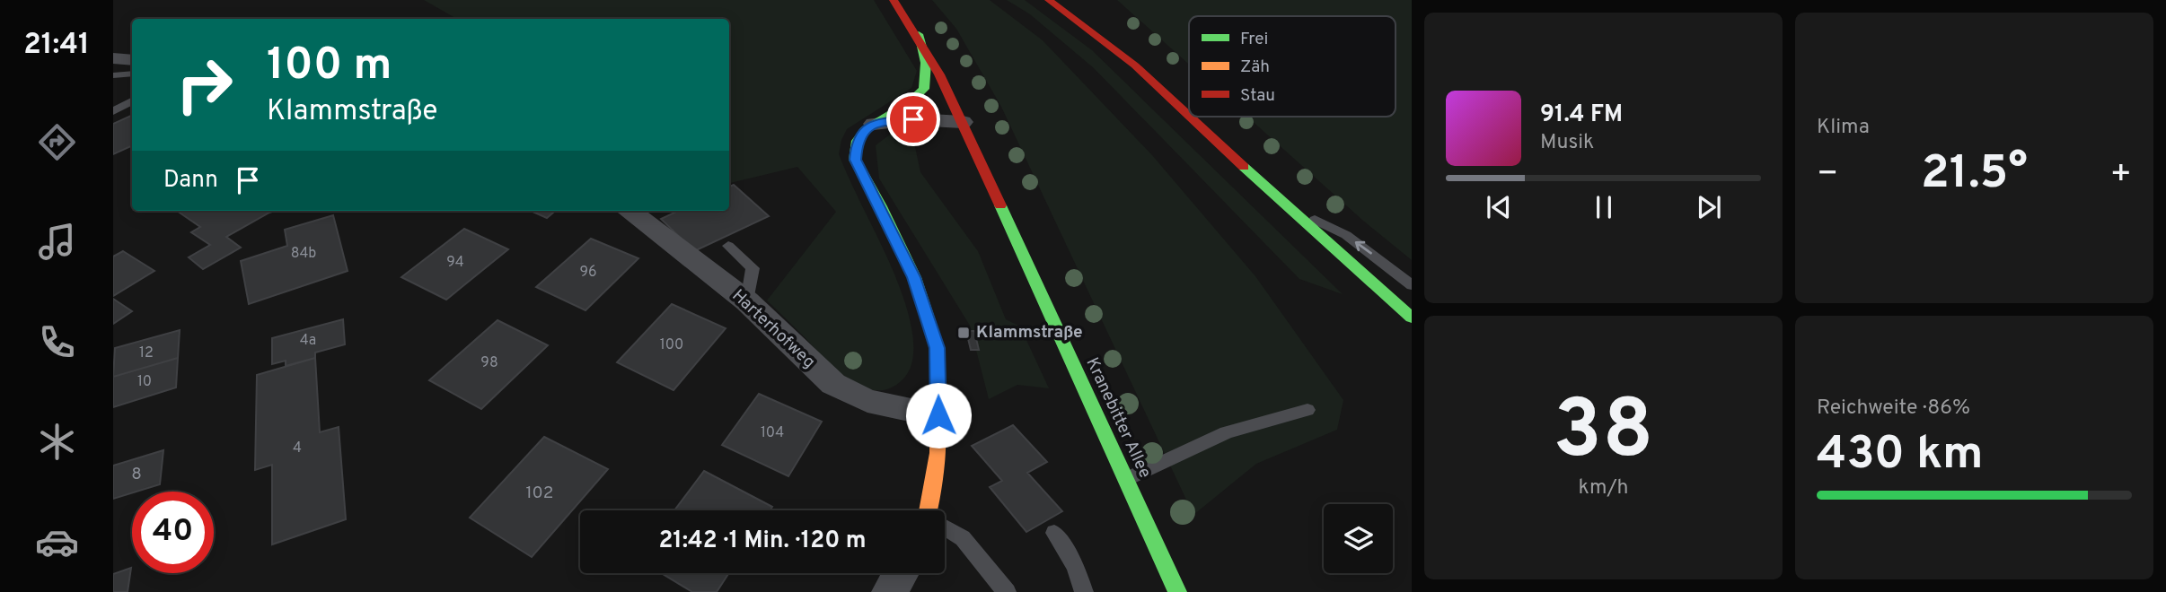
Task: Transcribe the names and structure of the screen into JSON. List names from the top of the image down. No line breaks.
{"streets":{"main road":["Kranebitter Allee"],"street":["Harterhofweg"]},"places":{"transit":["Klammstraße"]},"house_numbers":["84b","94","96","4a","100","12","98","10","104","4","8","102"],"legend":["Frei","Zäh","Stau"],"page":{"tabs":"21:41","tile":["Klima",["38","km/h"],["Reichweite · 86%","430 km"]],"turn":["100 m","Klammstraße"],"song":["91.4 FM","Musik"],"heat":["−","21.5°","+"],"then":"Dann","limit":"40","trip":"21:42 · 1 Min. · 120 m"}}
